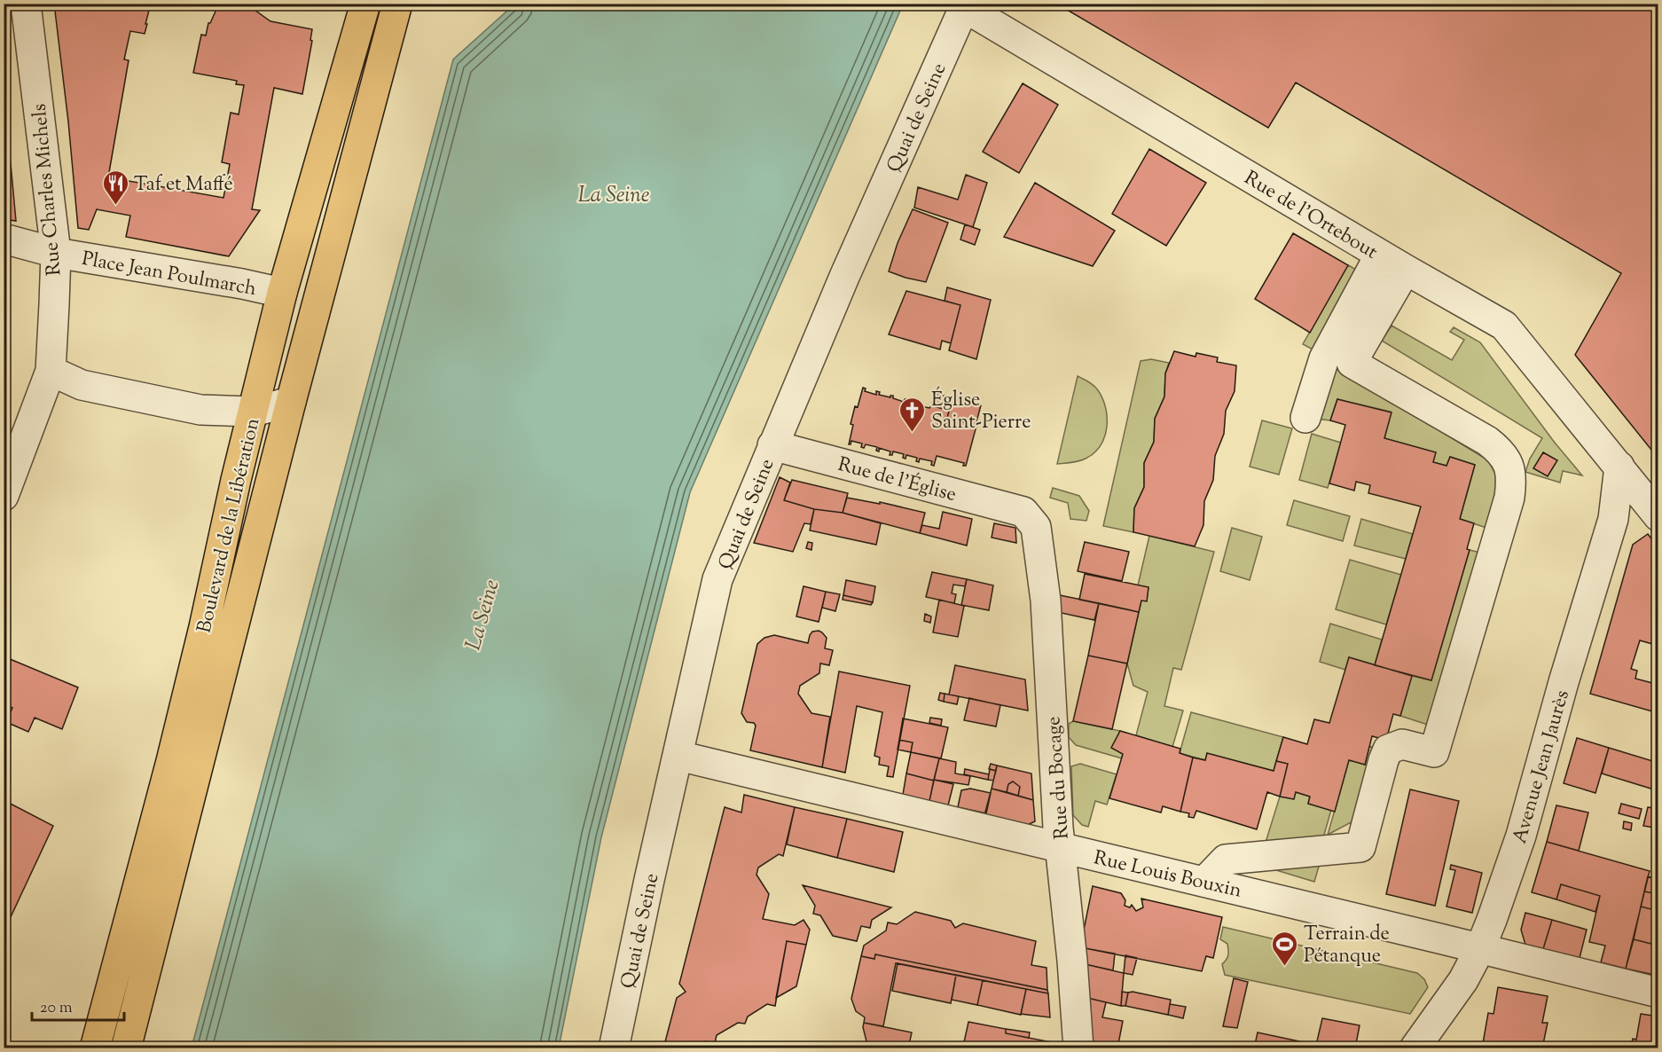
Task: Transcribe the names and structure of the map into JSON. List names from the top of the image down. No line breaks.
{"streets":{"main road":["Boulevard de la Libération"],"street":["Quai de Seine","Rue Charles Michels","Rue de l'Ortebout","Place Jean Poulmarch","Rue de l'Église","Avenue Jean Jaurès","Rue du Bocage","Rue Louis Bouxin"]},"crossings":[["Quai de Seine","Rue de l'Ortebout"],["Quai de Seine","Rue de l'Église"],["Quai de Seine","Rue Louis Bouxin"],["Rue Charles Michels","Place Jean Poulmarch"],["Rue de l'Ortebout","Avenue Jean Jaurès"],["Place Jean Poulmarch","Boulevard de la Libération"],["Rue de l'Église","Rue du Bocage"],["Avenue Jean Jaurès","Rue Louis Bouxin"],["Rue du Bocage","Rue Louis Bouxin"]],"water":["La Seine"],"places":{"restaurant":["Taf et Maffé"],"church":["Église Saint-Pierre"],"sports":["Terrain de Pétanque"]},"scale_bar":"20 m"}
